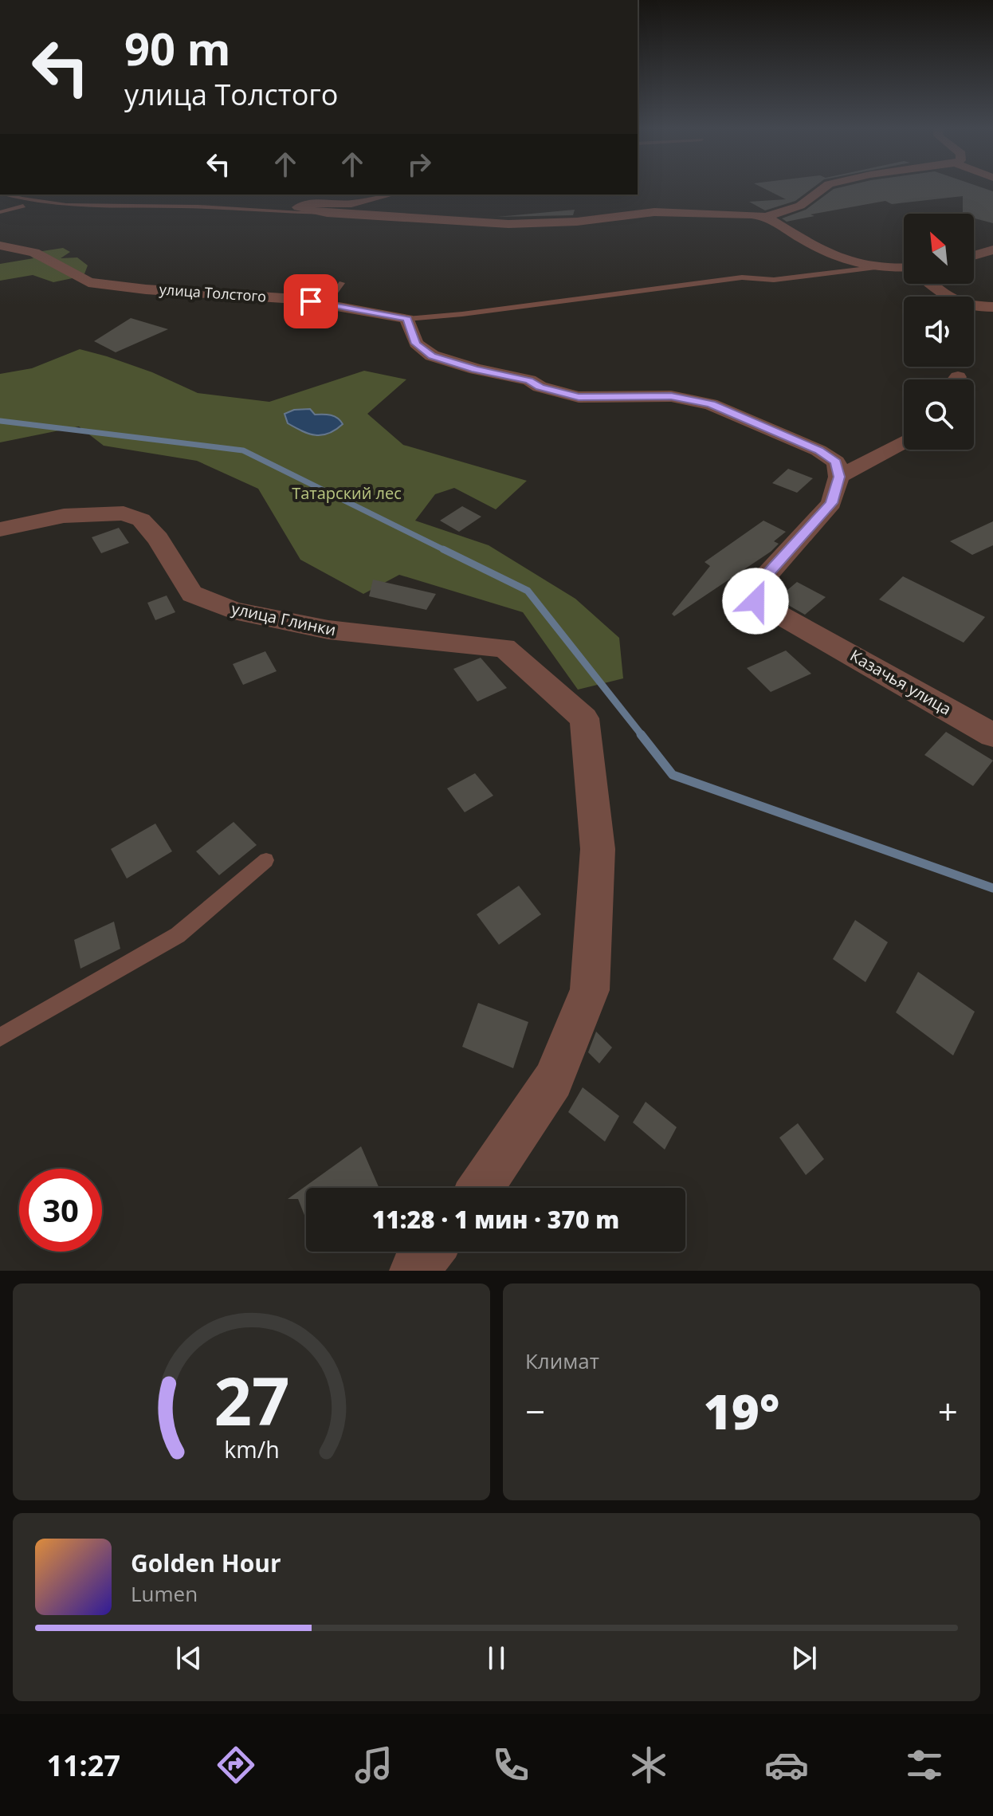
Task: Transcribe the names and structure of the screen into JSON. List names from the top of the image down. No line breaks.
{"streets":{"street":["улица Толстого","улица Глинки","Казачья улица"]},"parks":["Татарский лес"],"north":"top left","page":{"turn":["90 m","улица Толстого"],"limit":"30","trip":"11:28 · 1 мин · 370 m","tile":"Климат","heat":["−","19°","+"],"song":["Golden Hour","Lumen"],"tabs":"11:27","gauge":["27","km/h"]}}
